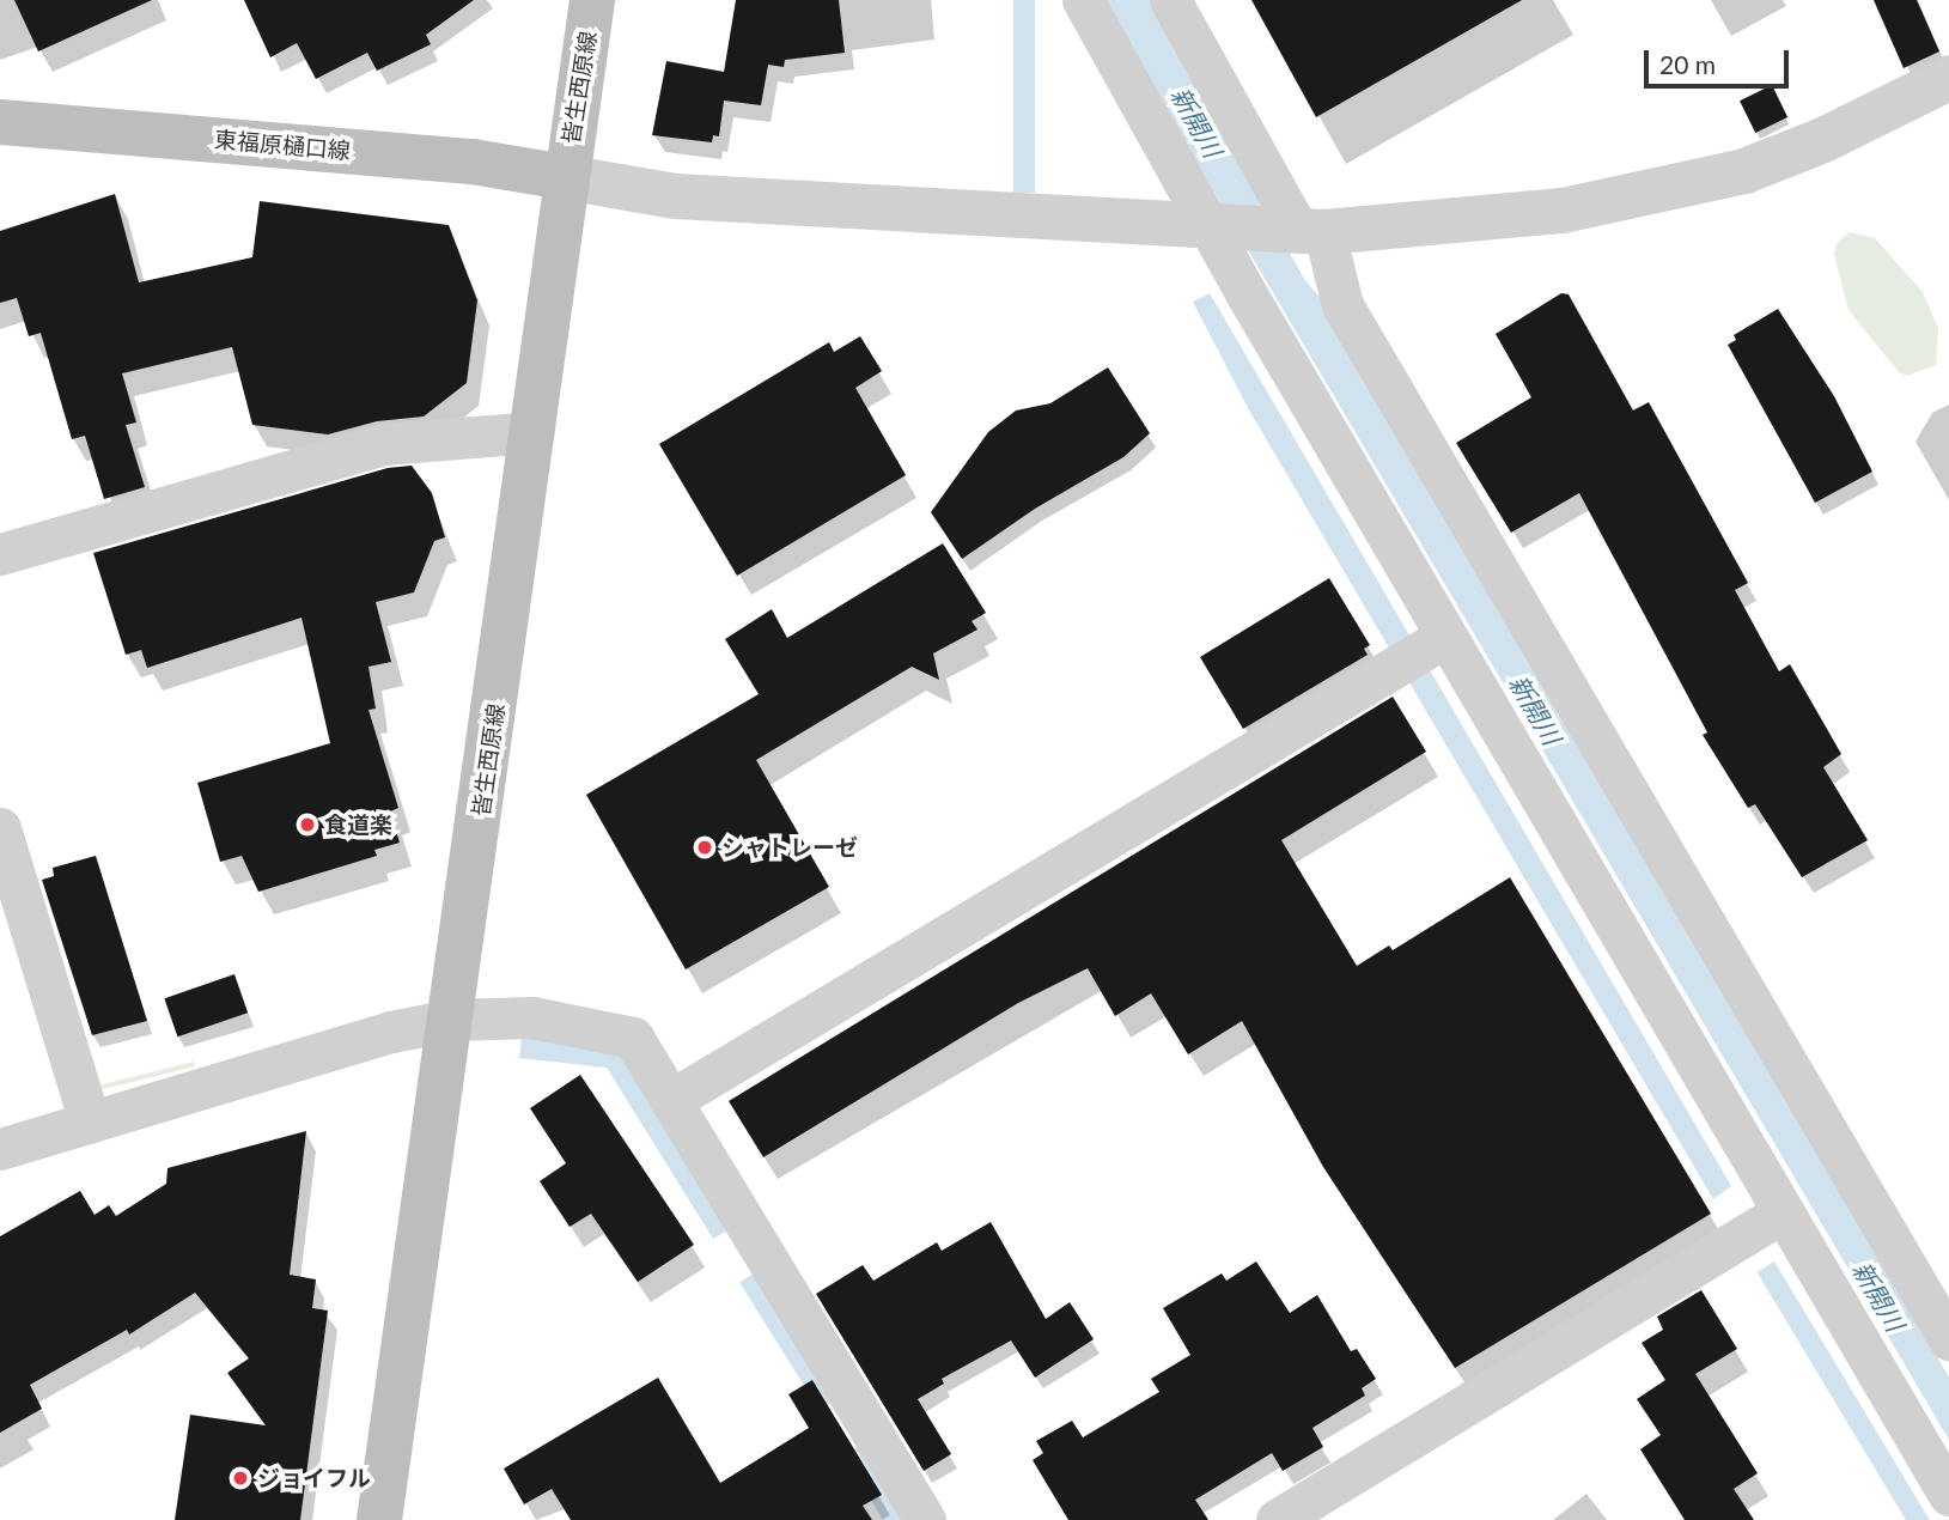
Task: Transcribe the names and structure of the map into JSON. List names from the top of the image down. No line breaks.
{"streets":{"main road":["皆生西原線","東福原樋口線"]},"crossings":[["皆生西原線","東福原樋口線"]],"water":["新開川"],"places":["食道楽","シャトレーゼ","ジョイフル"],"scale_bar":"20 m"}
